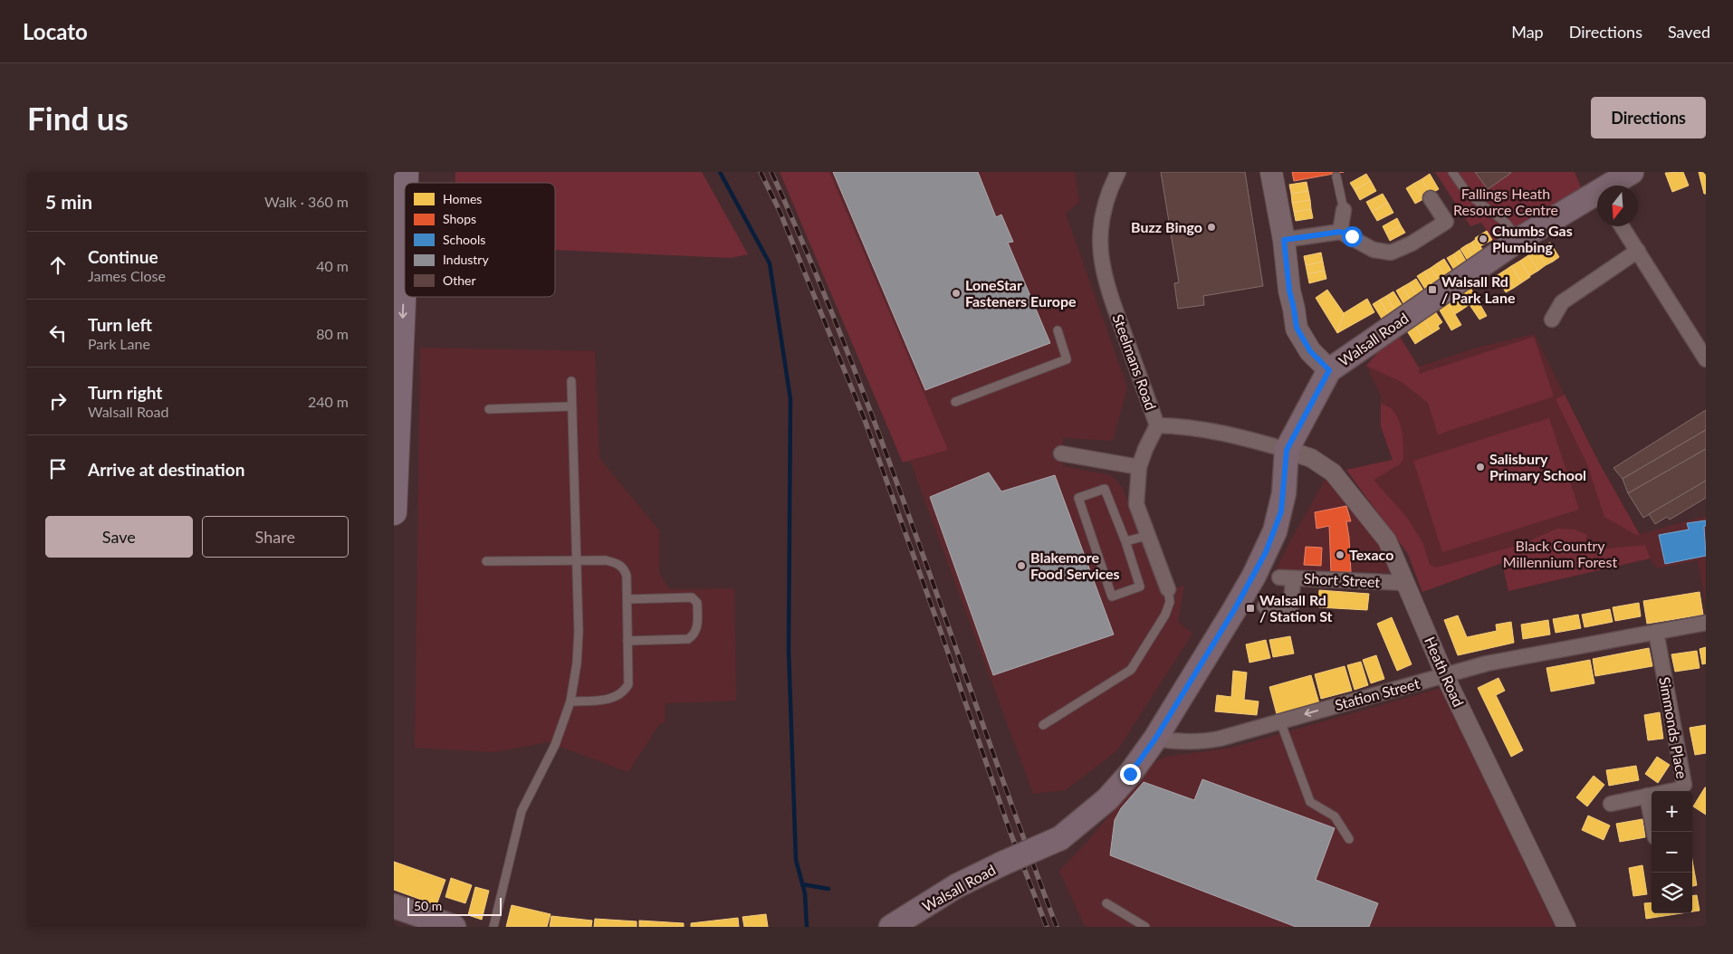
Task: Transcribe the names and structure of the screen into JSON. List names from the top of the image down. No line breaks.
{"streets":{"main road":["Walsall Road"],"street":["Steelmans Road","Short Street","Heath Road","Station Street","Simmonds Place"]},"crossings":[["Walsall Road","Steelmans Road"],["Walsall Road","Heath Road"],["Walsall Road","Station Street"],["Steelmans Road","Heath Road"],["Short Street","Heath Road"],["Heath Road","Station Street"],["Station Street","Simmonds Place"]],"parks":["Fallings Heath Resource Centre","Black Country Millennium Forest"],"places":{"other":["Buzz Bingo","Chumbs Gas Plumbing","LoneStar Fasteners Europe","Salisbury Primary School","Texaco","Blakemore Food Services"],"transit":["Walsall Rd / Park Lane","Walsall Rd / Station St"]},"legend":["Homes","Shops","Schools","Industry","Other"],"scale_bar":"50 m","north":"bottom","page":{"header":"Locato","nav":["Map","Directions","Saved"],"buttons":["Directions",["Save","Share"]],"title":"Find us","heading":["5 min","Walk · 360 m"],"list":[["Continue","James Close","40 m"],["Turn left","Park Lane","80 m"],["Turn right","Walsall Road","240 m"],"Arrive at destination"],"map_buttons":["+","−"],"scale":"50 m"}}
